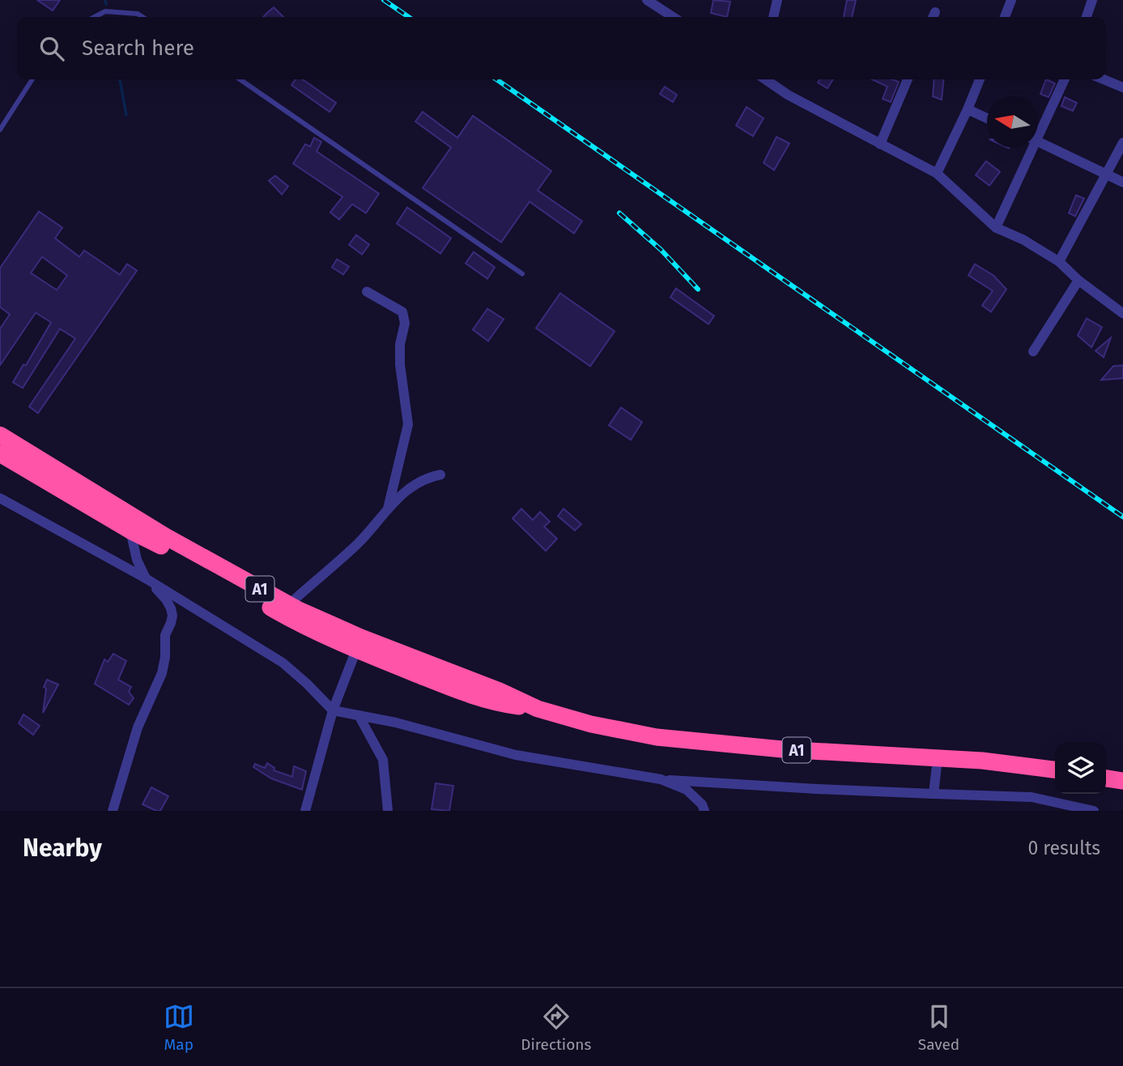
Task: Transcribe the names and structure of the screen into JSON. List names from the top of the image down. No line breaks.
{"streets":{"highway":["A1"]},"north":"left","page":{"search":"Search here","heading":["Nearby","0 results"],"nav":["Map","Directions","Saved"]}}
